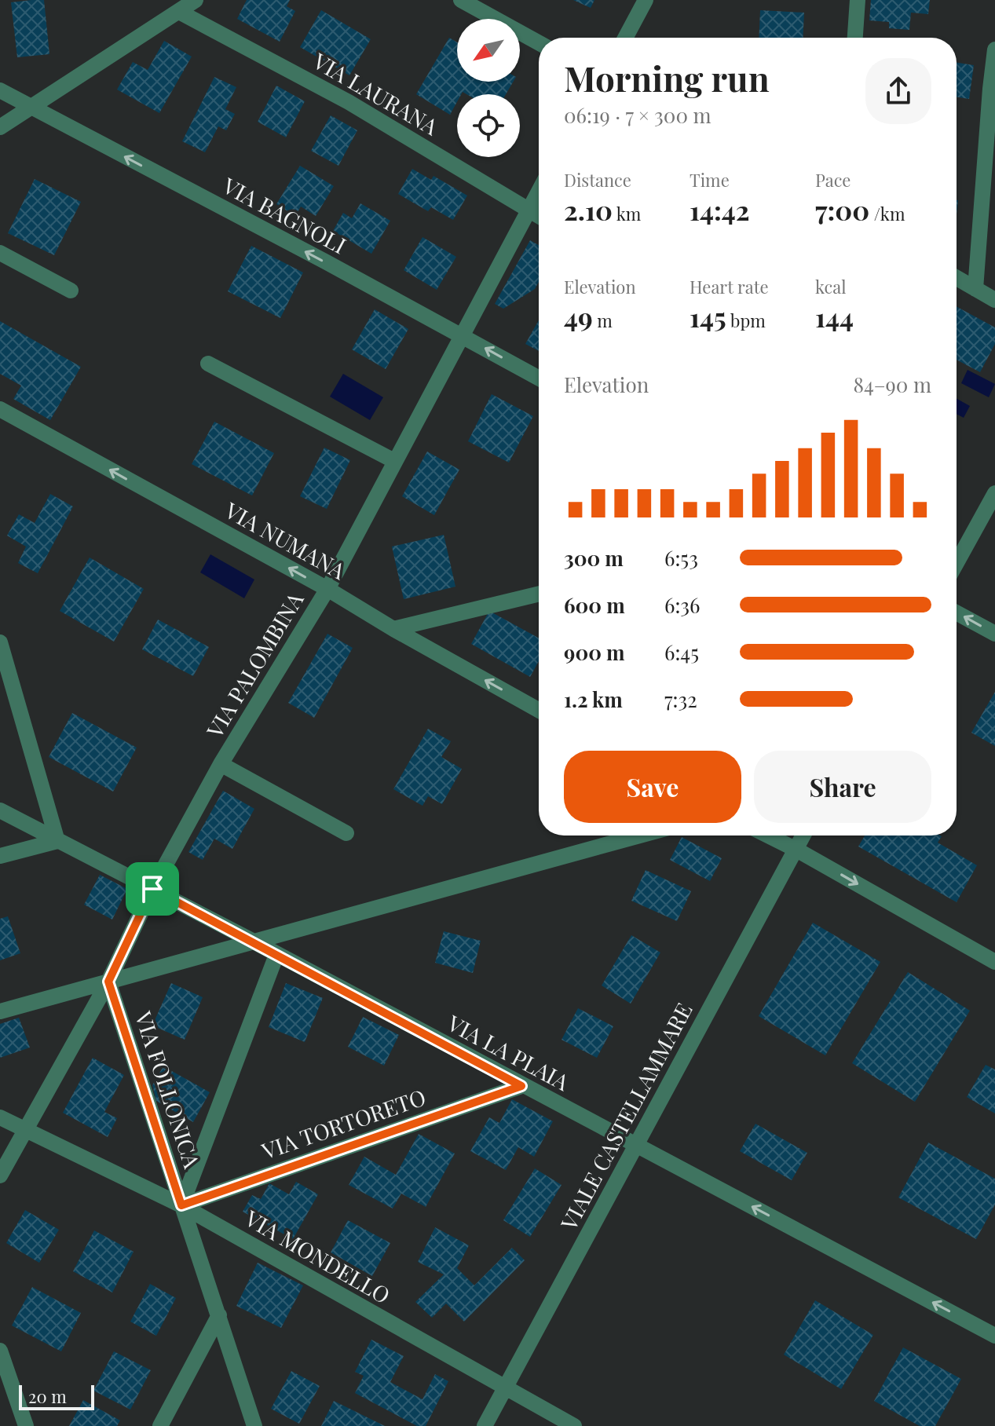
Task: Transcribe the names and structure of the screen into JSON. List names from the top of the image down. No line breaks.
{"streets":{"street":["VIA LAURANA","VIA BAGNOLI","VIA NUMANA","VIA PALOMBINA","VIA LA PLAIA","VIA FOLLONICA","VIALE CASTELLAMMARE","VIA TORTORETO","VIA MONDELLO"]},"crossings":[["VIA LAURANA","VIA PALOMBINA"],["VIA BAGNOLI","VIA PALOMBINA"],["VIA NUMANA","VIA PALOMBINA"],["VIA PALOMBINA","VIA LA PLAIA"],["VIA PALOMBINA","VIA FOLLONICA"],["VIA PALOMBINA","VIA MONDELLO"],["VIA LA PLAIA","VIALE CASTELLAMMARE"],["VIA LA PLAIA","VIA TORTORETO"],["VIA FOLLONICA","VIA TORTORETO"],["VIA FOLLONICA","VIA MONDELLO"],["VIALE CASTELLAMMARE","VIA MONDELLO"],["VIA TORTORETO","VIA MONDELLO"]],"one_way":["VIA BAGNOLI","VIA NUMANA","VIA LA PLAIA"],"scale_bar":"20 m","north":"bottom left","page":{"heading":["Morning run","06:19 · 7 × 300 m"],"stats":[["Distance","2.10 km"],["Time","14:42"],["Pace","7:00 /km"],["Elevation","49 m"],["Heart rate","145 bpm"],["kcal","144"]],"chart":["Elevation","84–90 m"],"list":[{"name":"300 m","note":"6:53"},{"name":"600 m","note":"6:36"},{"name":"900 m","note":"6:45"},{"name":"1.2 km","note":"7:32"}],"buttons":["Save","Share"],"scale":"20 m"}}
